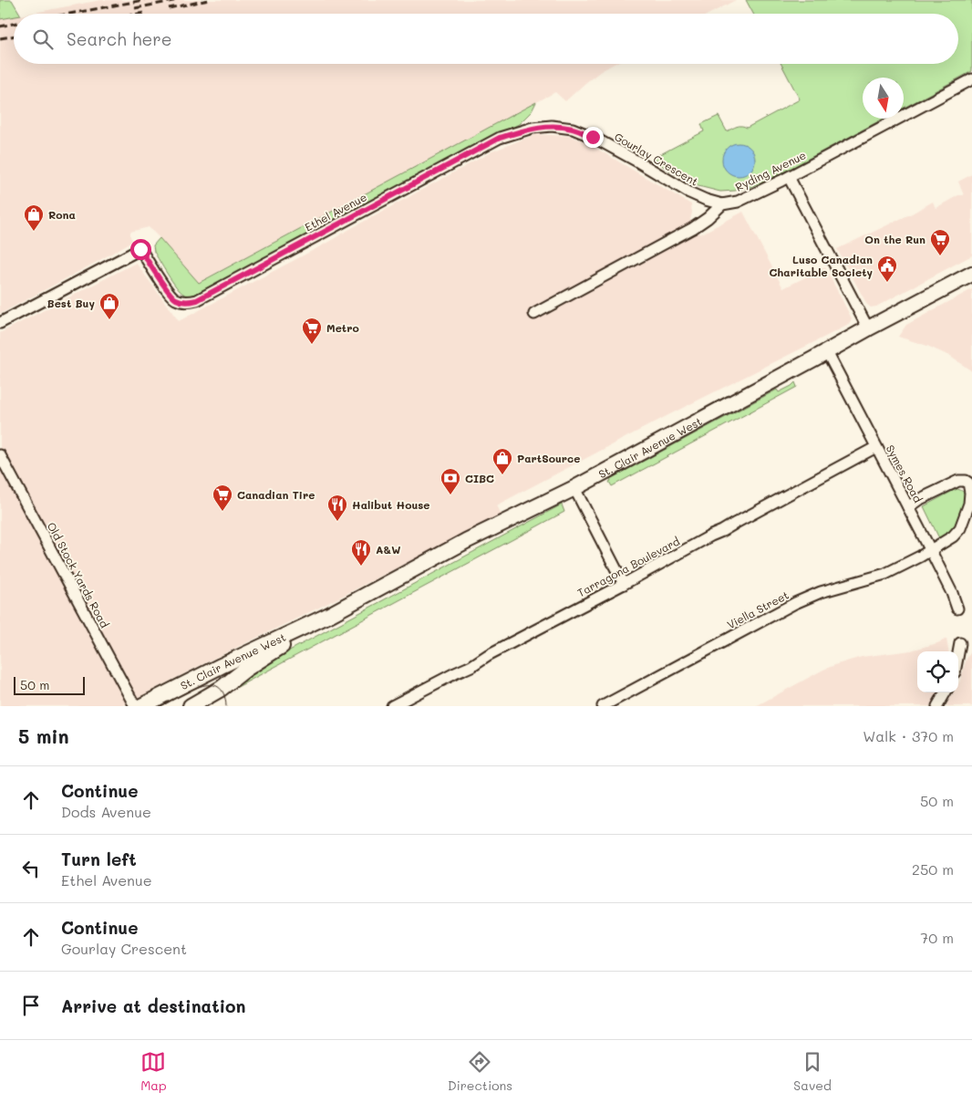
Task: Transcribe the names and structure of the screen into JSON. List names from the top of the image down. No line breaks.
{"streets":{"main road":["St. Clair Avenue West"],"street":["Gourlay Crescent","Ryding Avenue","Ethel Avenue","Symes Road","Tarragona Boulevard","Old Stock Yards Road","Viella Street"]},"crossings":[["Gourlay Crescent","Ryding Avenue"],["Gourlay Crescent","Ethel Avenue"],["St. Clair Avenue West","Symes Road"],["Symes Road","Tarragona Boulevard"],["Symes Road","Viella Street"]],"places":{"shop":["Rona","Best Buy","PartSource"],"supermarket":["On the Run","Metro","Canadian Tire"],"public building":["Luso Canadian Charitable Society"],"bank":["CIBC"],"restaurant":["Halibut House","A&W"]},"scale_bar":"50 m","north":"bottom","page":{"search":"Search here","scale":"50 m","heading":["5 min","Walk · 370 m"],"list":[["Continue","Dods Avenue","50 m"],["Turn left","Ethel Avenue","250 m"],["Continue","Gourlay Crescent","70 m"],"Arrive at destination"],"nav":["Map","Directions","Saved"]}}
